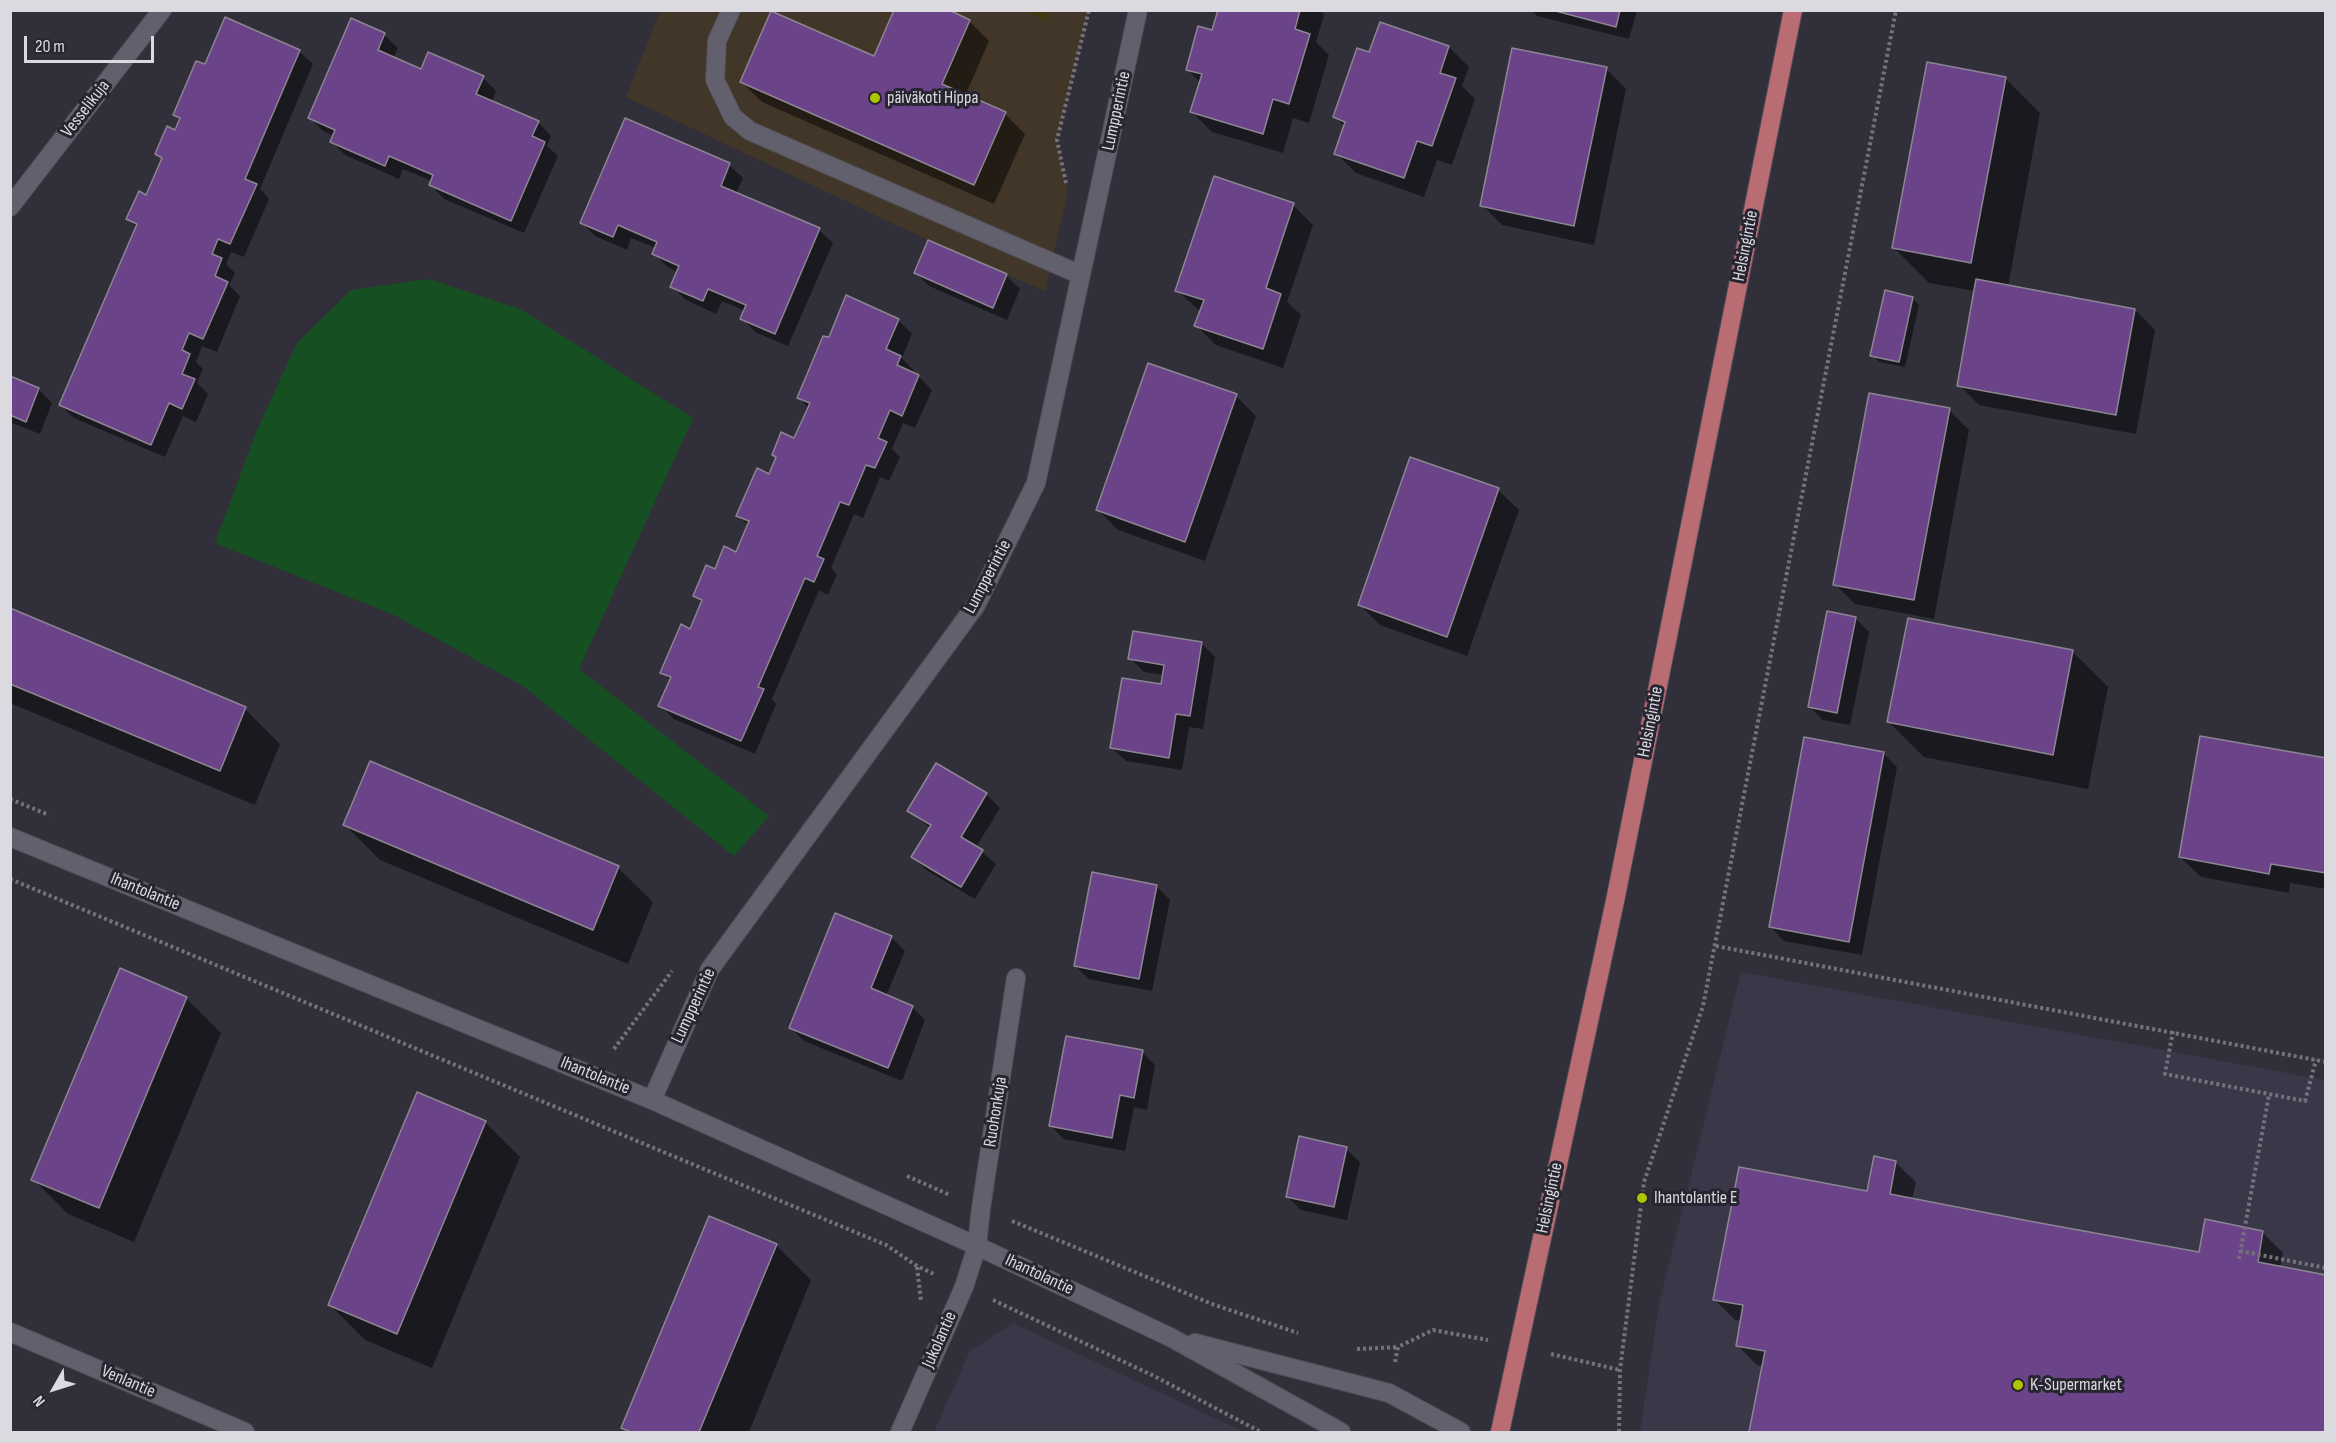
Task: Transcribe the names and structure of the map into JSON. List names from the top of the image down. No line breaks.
{"streets":{"main road":["Helsingintie"],"street":["Vesselikuja","Lumpperintie","Ihantolantie","Ruohonkuja","Jukolantie","Venlantie"]},"crossings":[["Lumpperintie","Ihantolantie"],["Ihantolantie","Ruohonkuja"],["Ihantolantie","Jukolantie"],["Ruohonkuja","Jukolantie"]],"places":["päiväkoti Hippa","Ihantolantie E","K-Supermarket"],"scale_bar":"20 m","north":"bottom left"}
